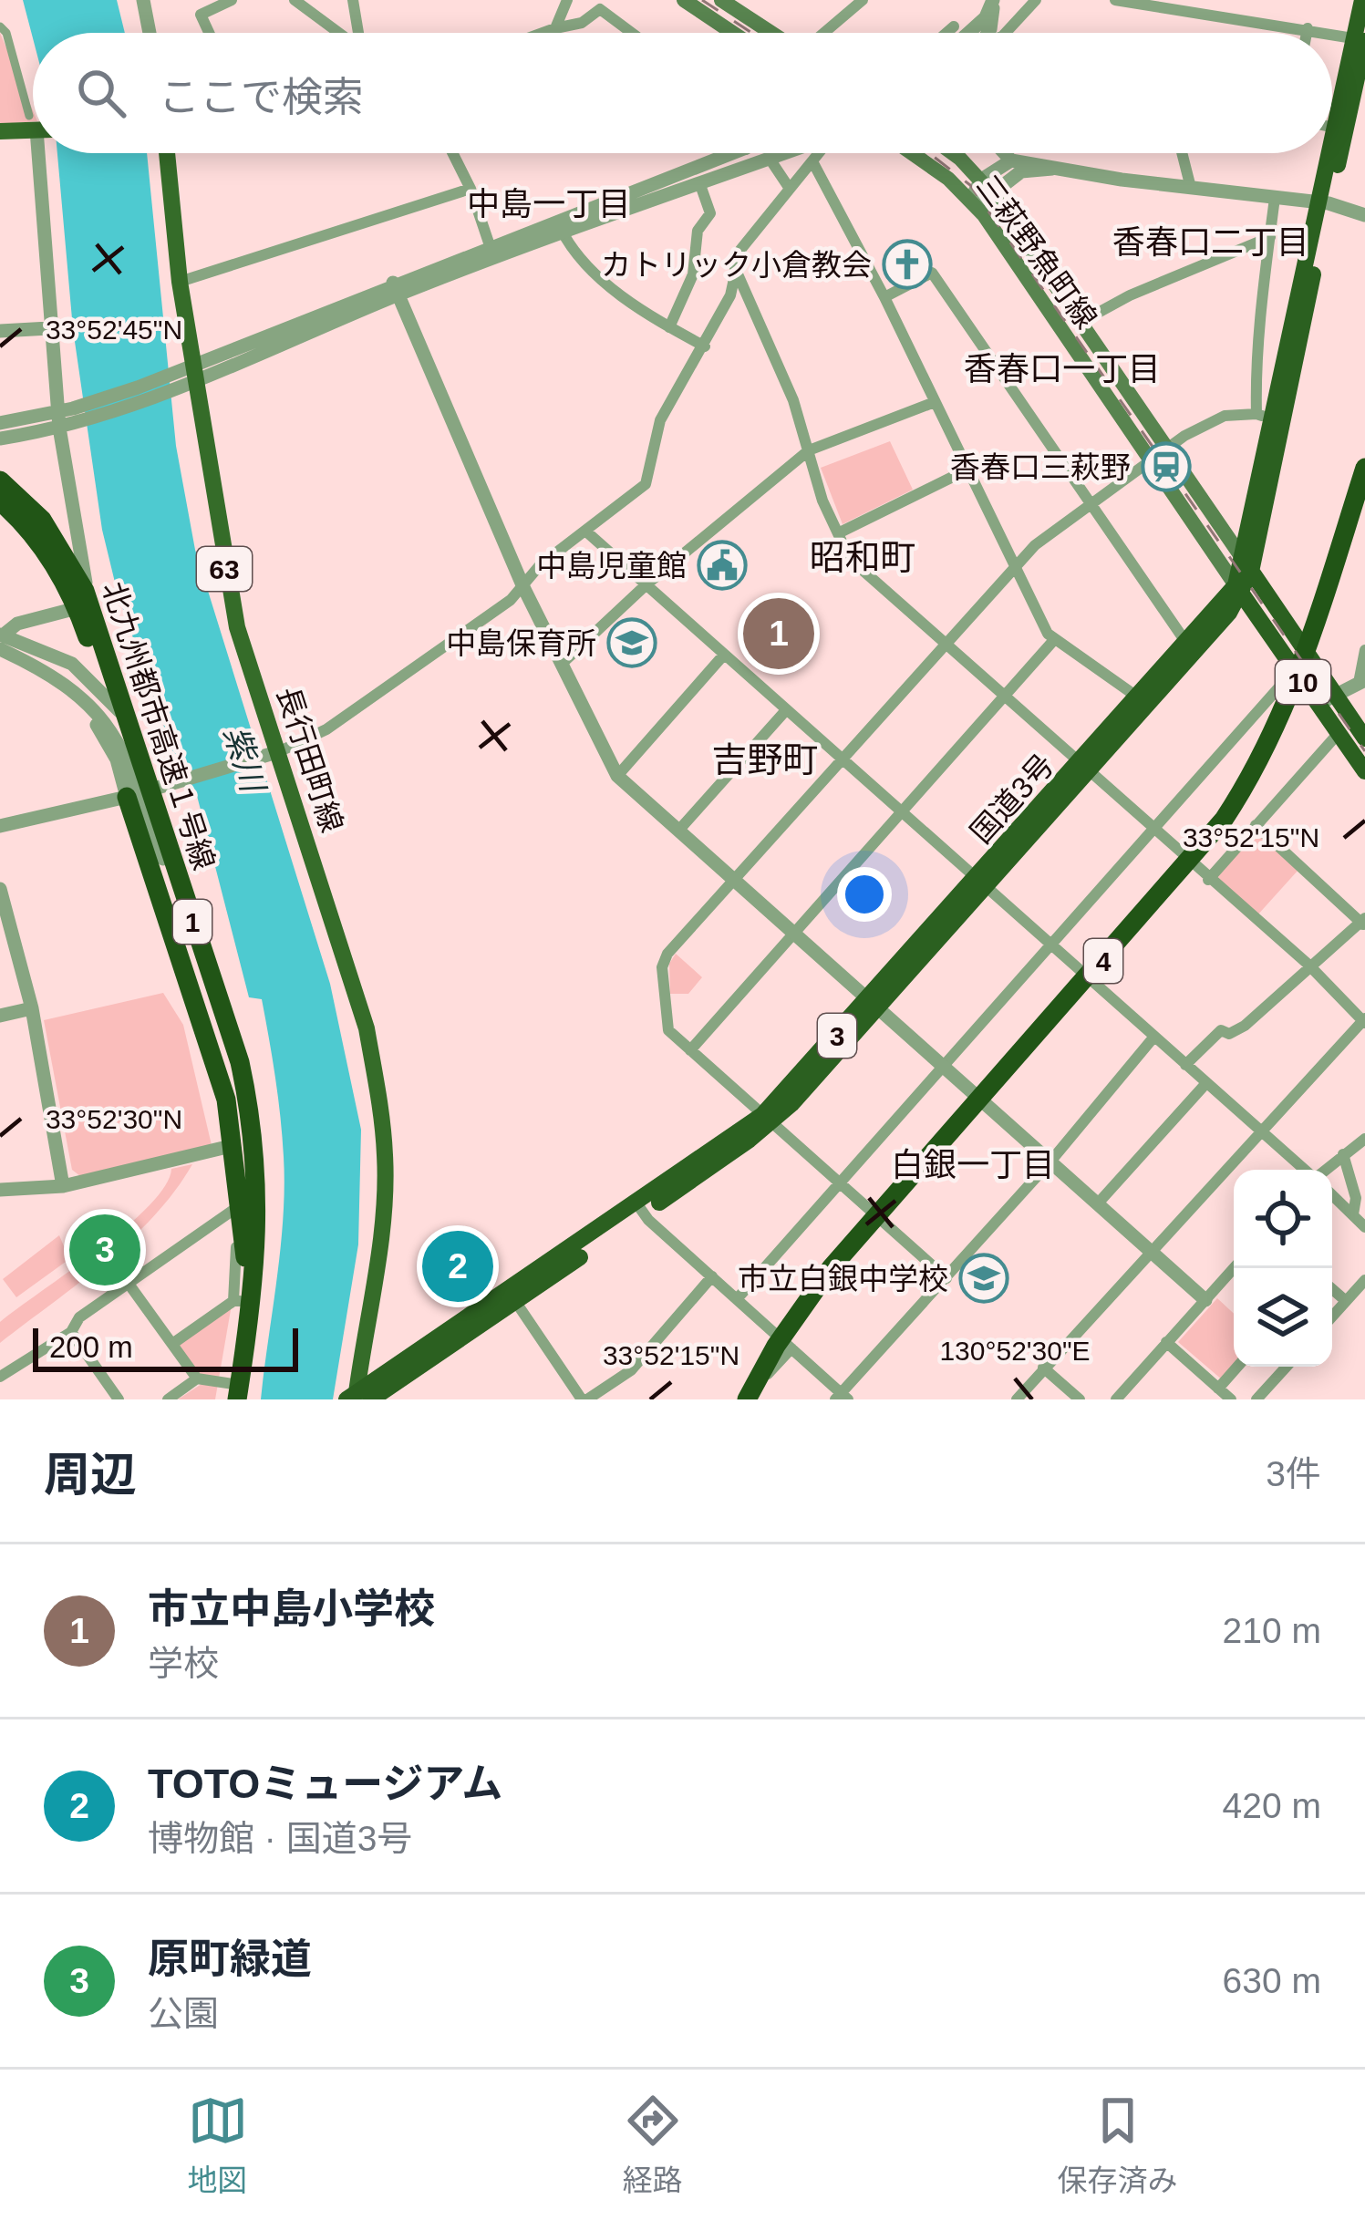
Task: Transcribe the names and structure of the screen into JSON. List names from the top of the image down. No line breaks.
{"streets":{"highway":["10","北九州都市高速１号線","国道3号","1","4","3"],"main road":["三萩野魚町線","63","長行田町線"]},"crossings":[["三萩野魚町線","10"],["三萩野魚町線","国道3号"],["10","国道3号"],["北九州都市高速１号線","1"],["長行田町線","国道3号"]],"districts":["中島一丁目","香春口二丁目","香春口一丁目","昭和町","吉野町","白銀一丁目"],"water":["紫川"],"places":{"church":["カトリック小倉教会"],"station":["香春口三萩野"],"public building":["中島児童館"],"school or university":["中島保育所","市立白銀中学校"]},"scale_bar":"200 m","page":{"search":"ここで検索","pins":["1","3","2"],"scale":"200 m","heading":["周辺","3件"],"list":[{"mark":"1","name":"市立中島小学校","note":"学校","value":"210 m"},{"mark":"2","name":"TOTOミュージアム","note":"博物館 · 国道3号","value":"420 m"},{"mark":"3","name":"原町緑道","note":"公園","value":"630 m"}],"nav":["地図","経路","保存済み"]},"coordinates":["33°52'45\"N","33°52'15\"N","33°52'30\"N","130°52'30\"E"]}
